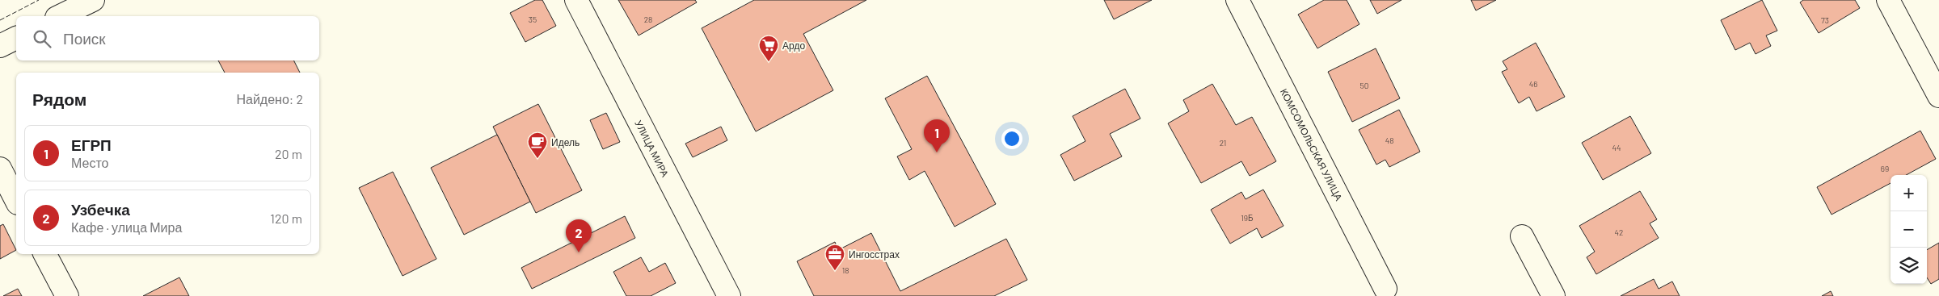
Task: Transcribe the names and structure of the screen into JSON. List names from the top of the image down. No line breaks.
{"streets":{"street":["КОМСОМОЛЬСКАЯ УЛИЦА","УЛИЦА МИРА"]},"places":{"supermarket":["Ардо"],"cafe":["Идель"],"office":["Ингосстрах"]},"house_numbers":["35","28","73","46","50","48","21","44","69","19Б","42","18"],"page":{"search":"Поиск","heading":["Рядом","Найдено: 2"],"pins":["1","2"],"list":[{"mark":"1","name":"ЕГРП","note":"Место","value":"20 m"},{"mark":"2","name":"Узбечка","note":"Кафе · улица Мира","value":"120 m"}],"map_buttons":["+","−"]}}
